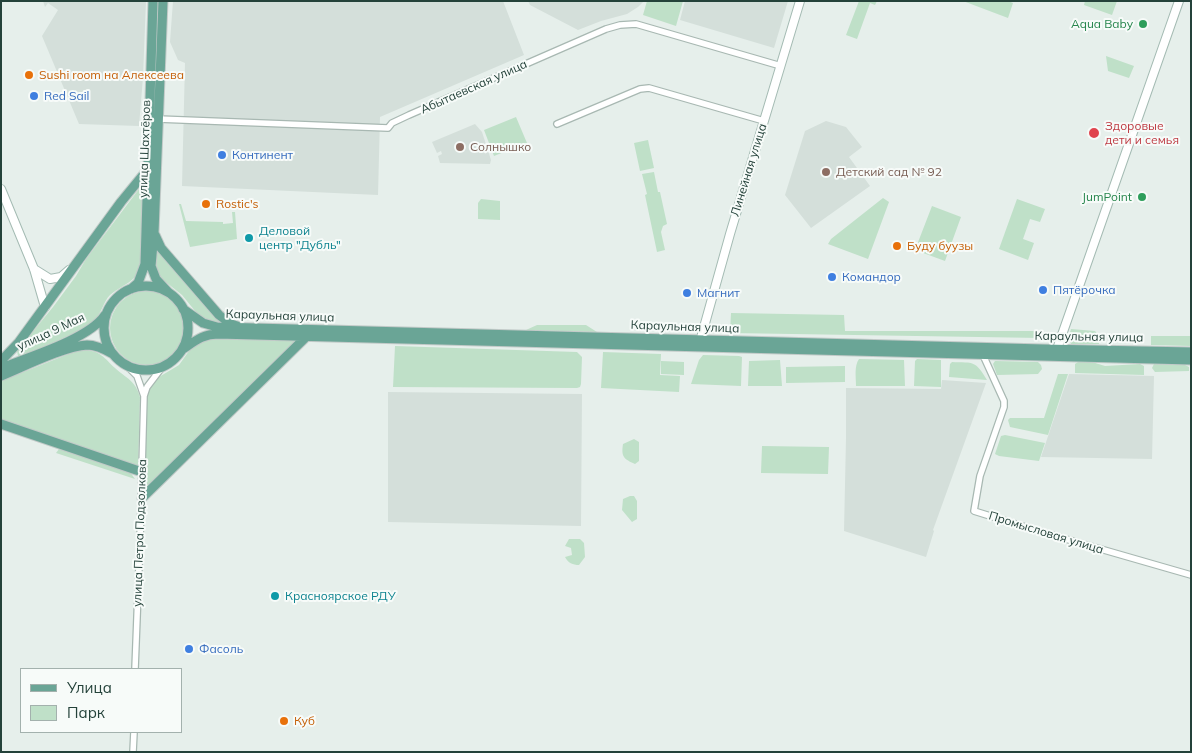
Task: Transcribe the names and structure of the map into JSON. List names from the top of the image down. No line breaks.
{"streets":{"main road":["улица Шахтёров","Караульная улица","улица 9 Мая"],"street":["Абытаевская улица","Линейная улица","улица Петра Подзолкова","Промысловая улица"]},"crossings":[["Абытаевская улица","улица Шахтёров"],["Абытаевская улица","Линейная улица"],["улица Шахтёров","Караульная улица"],["улица Шахтёров","улица 9 Мая"],["улица Шахтёров","улица Петра Подзолкова"],["Линейная улица","Караульная улица"],["Караульная улица","улица 9 Мая"],["Караульная улица","улица Петра Подзолкова"],["Караульная улица","Промысловая улица"],["улица 9 Мая","улица Петра Подзолкова"]],"places":["Aqua Baby","Sushi room на Алексеева","Red Sail","Здоровые дети и семья","Солнышко","Континент","Детский сад № 92","JumPoint","Rostic's","Деловой центр \"Дубль\"","Буду буузы","Командор","Пятёрочка","Магнит","Красноярское РДУ","Фасоль","Куб"],"legend":["Улица","Парк"]}
